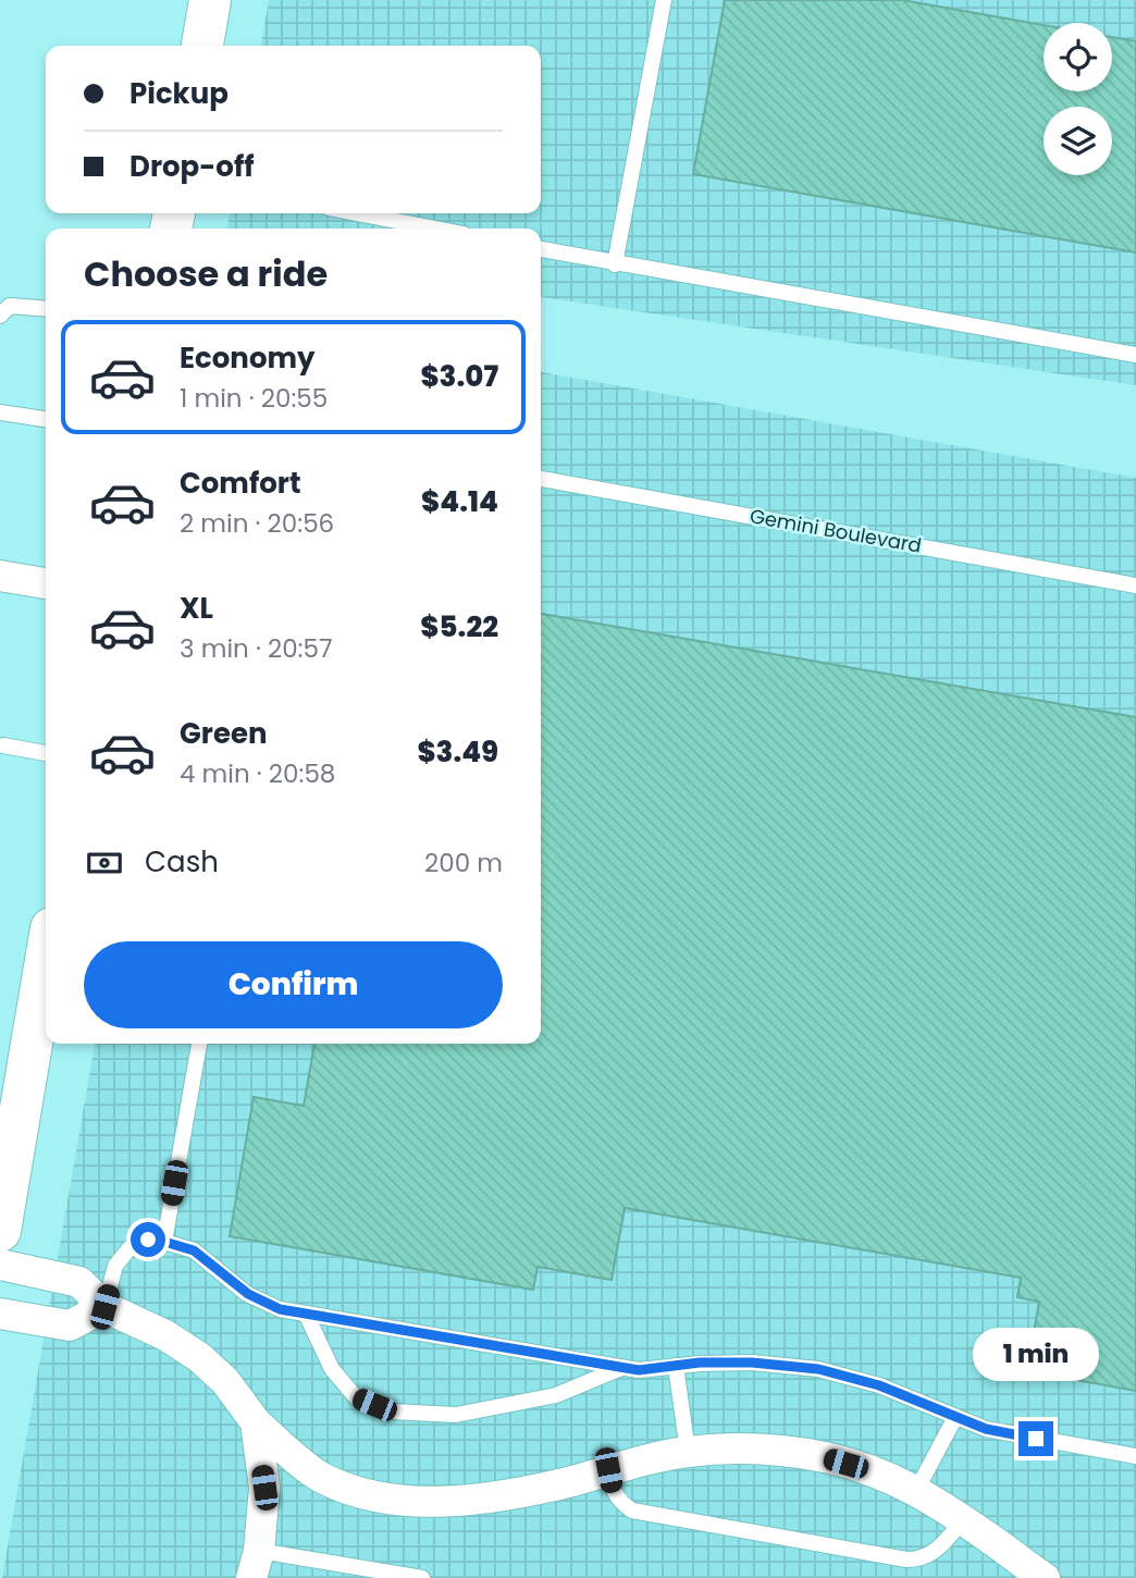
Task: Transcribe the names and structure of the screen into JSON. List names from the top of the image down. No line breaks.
{"streets":{"lane":["Gemini Boulevard"]},"page":{"banner":["Pickup","Drop-off"],"heading":"Choose a ride","list":[{"name":"Economy","note":"1 min · 20:55","value":"$3.07"},{"name":"Comfort","note":"2 min · 20:56","value":"$4.14"},{"name":"XL","note":"3 min · 20:57","value":"$5.22"},{"name":"Green","note":"4 min · 20:58","value":"$3.49"}],"pay":["Cash","200 m"],"buttons":"Confirm","bubble":"1 min"}}
